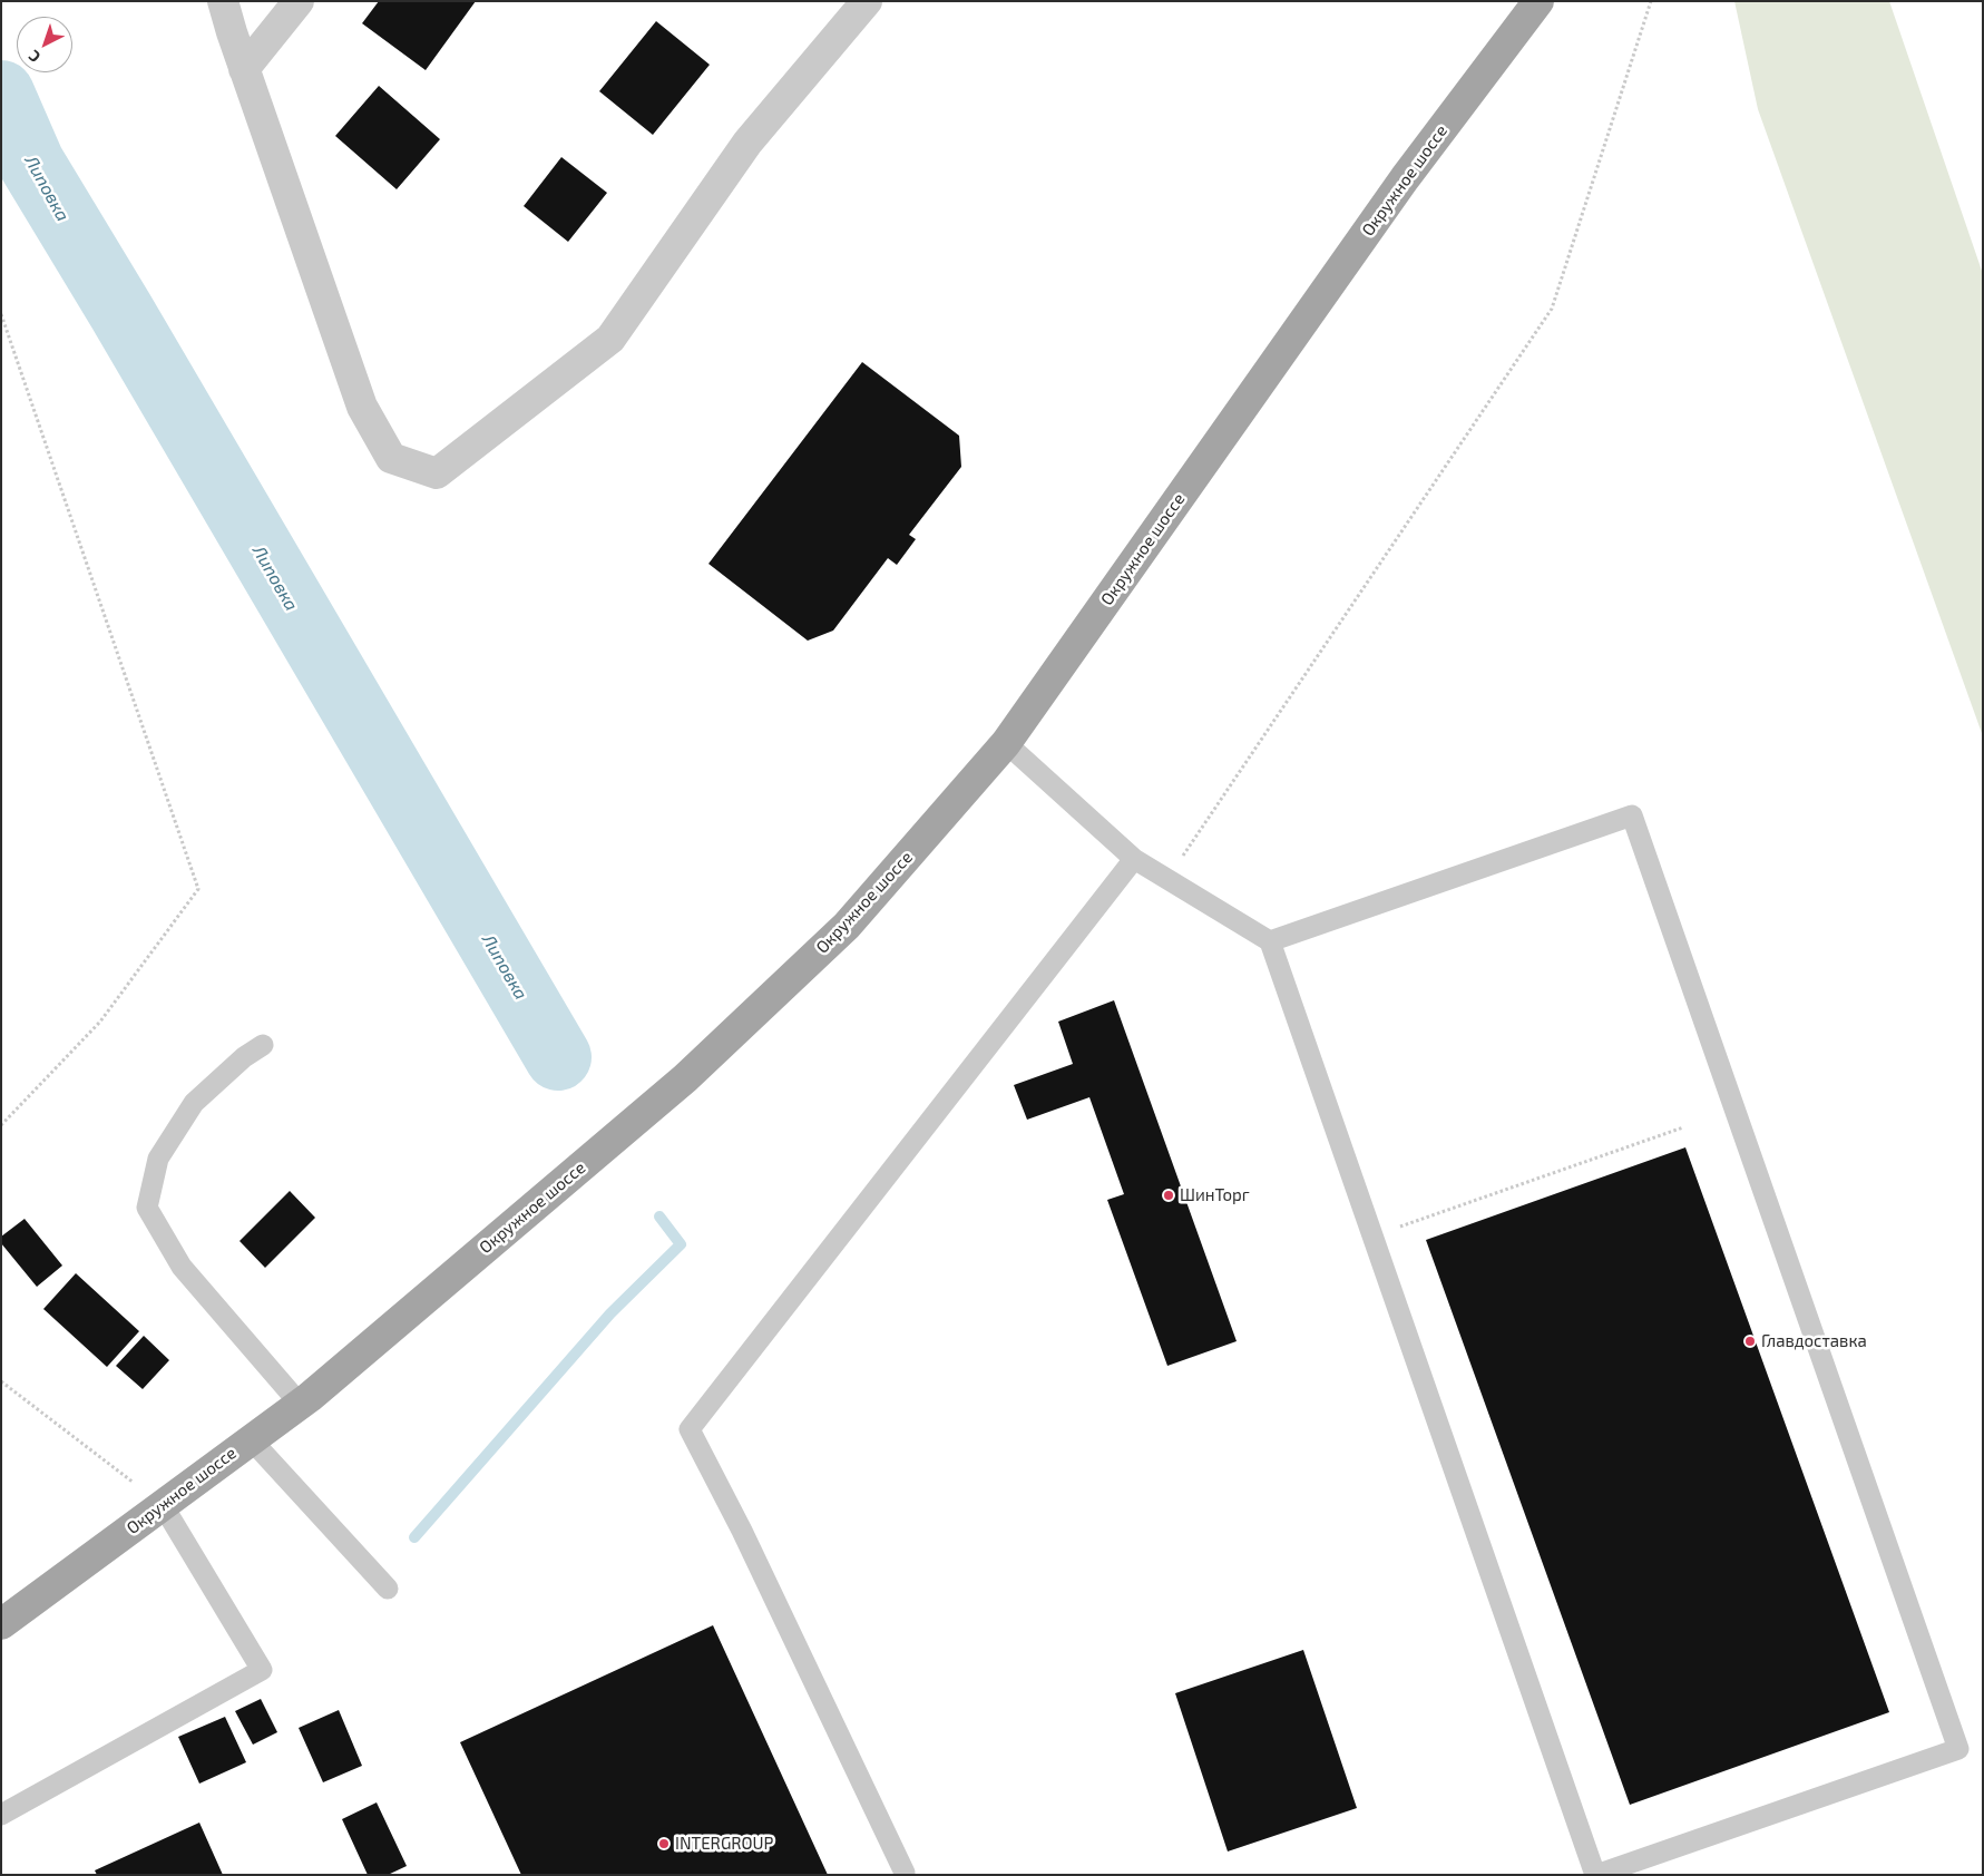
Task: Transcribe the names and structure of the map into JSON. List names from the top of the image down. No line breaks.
{"streets":{"main road":["Окружное шоссе"]},"water":["Липовка"],"places":["ШинТорг","Главдоставка","INTERGROUP"],"north":"bottom left"}
